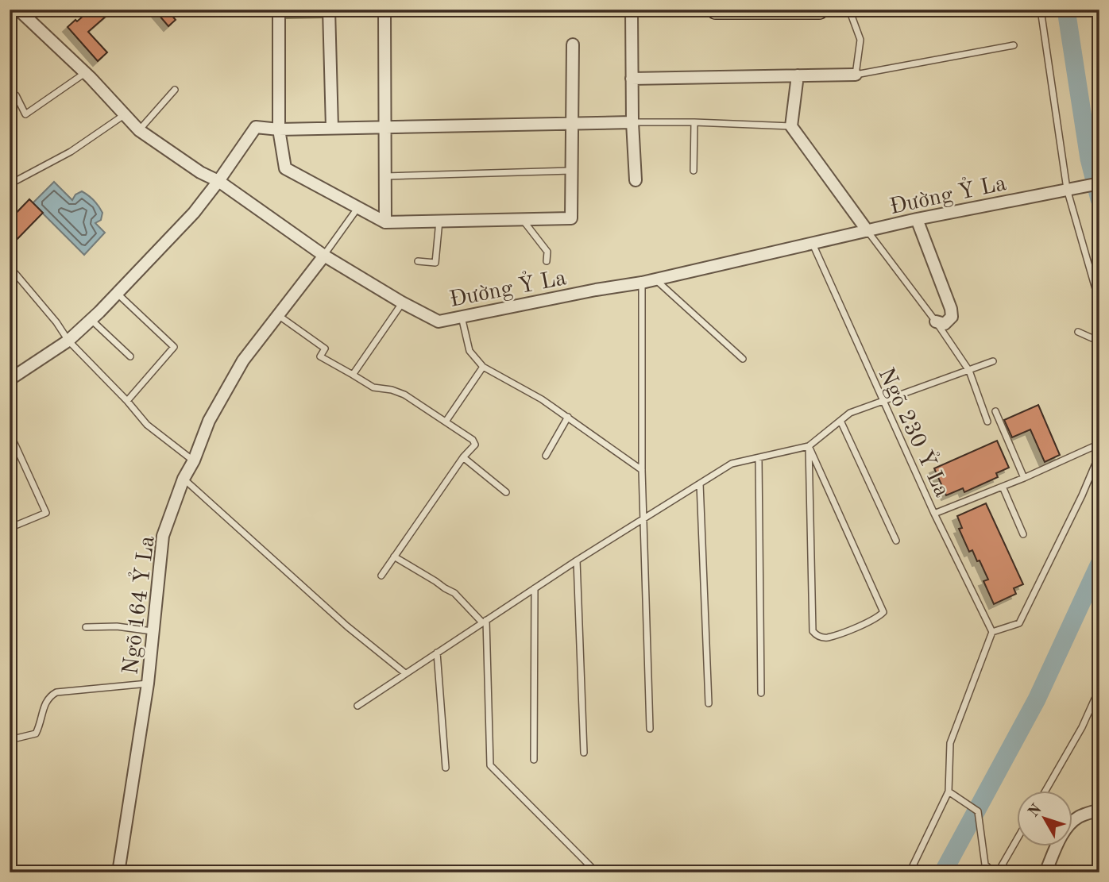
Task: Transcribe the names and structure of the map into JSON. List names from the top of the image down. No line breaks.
{"streets":{"street":["Đường Ỷ La","Ngõ 164 Ỷ La"],"lane":["Ngõ 230 Ỷ La"]},"crossings":[["Đường Ỷ La","Ngõ 230 Ỷ La"],["Đường Ỷ La","Ngõ 164 Ỷ La"]],"north":"top left"}
